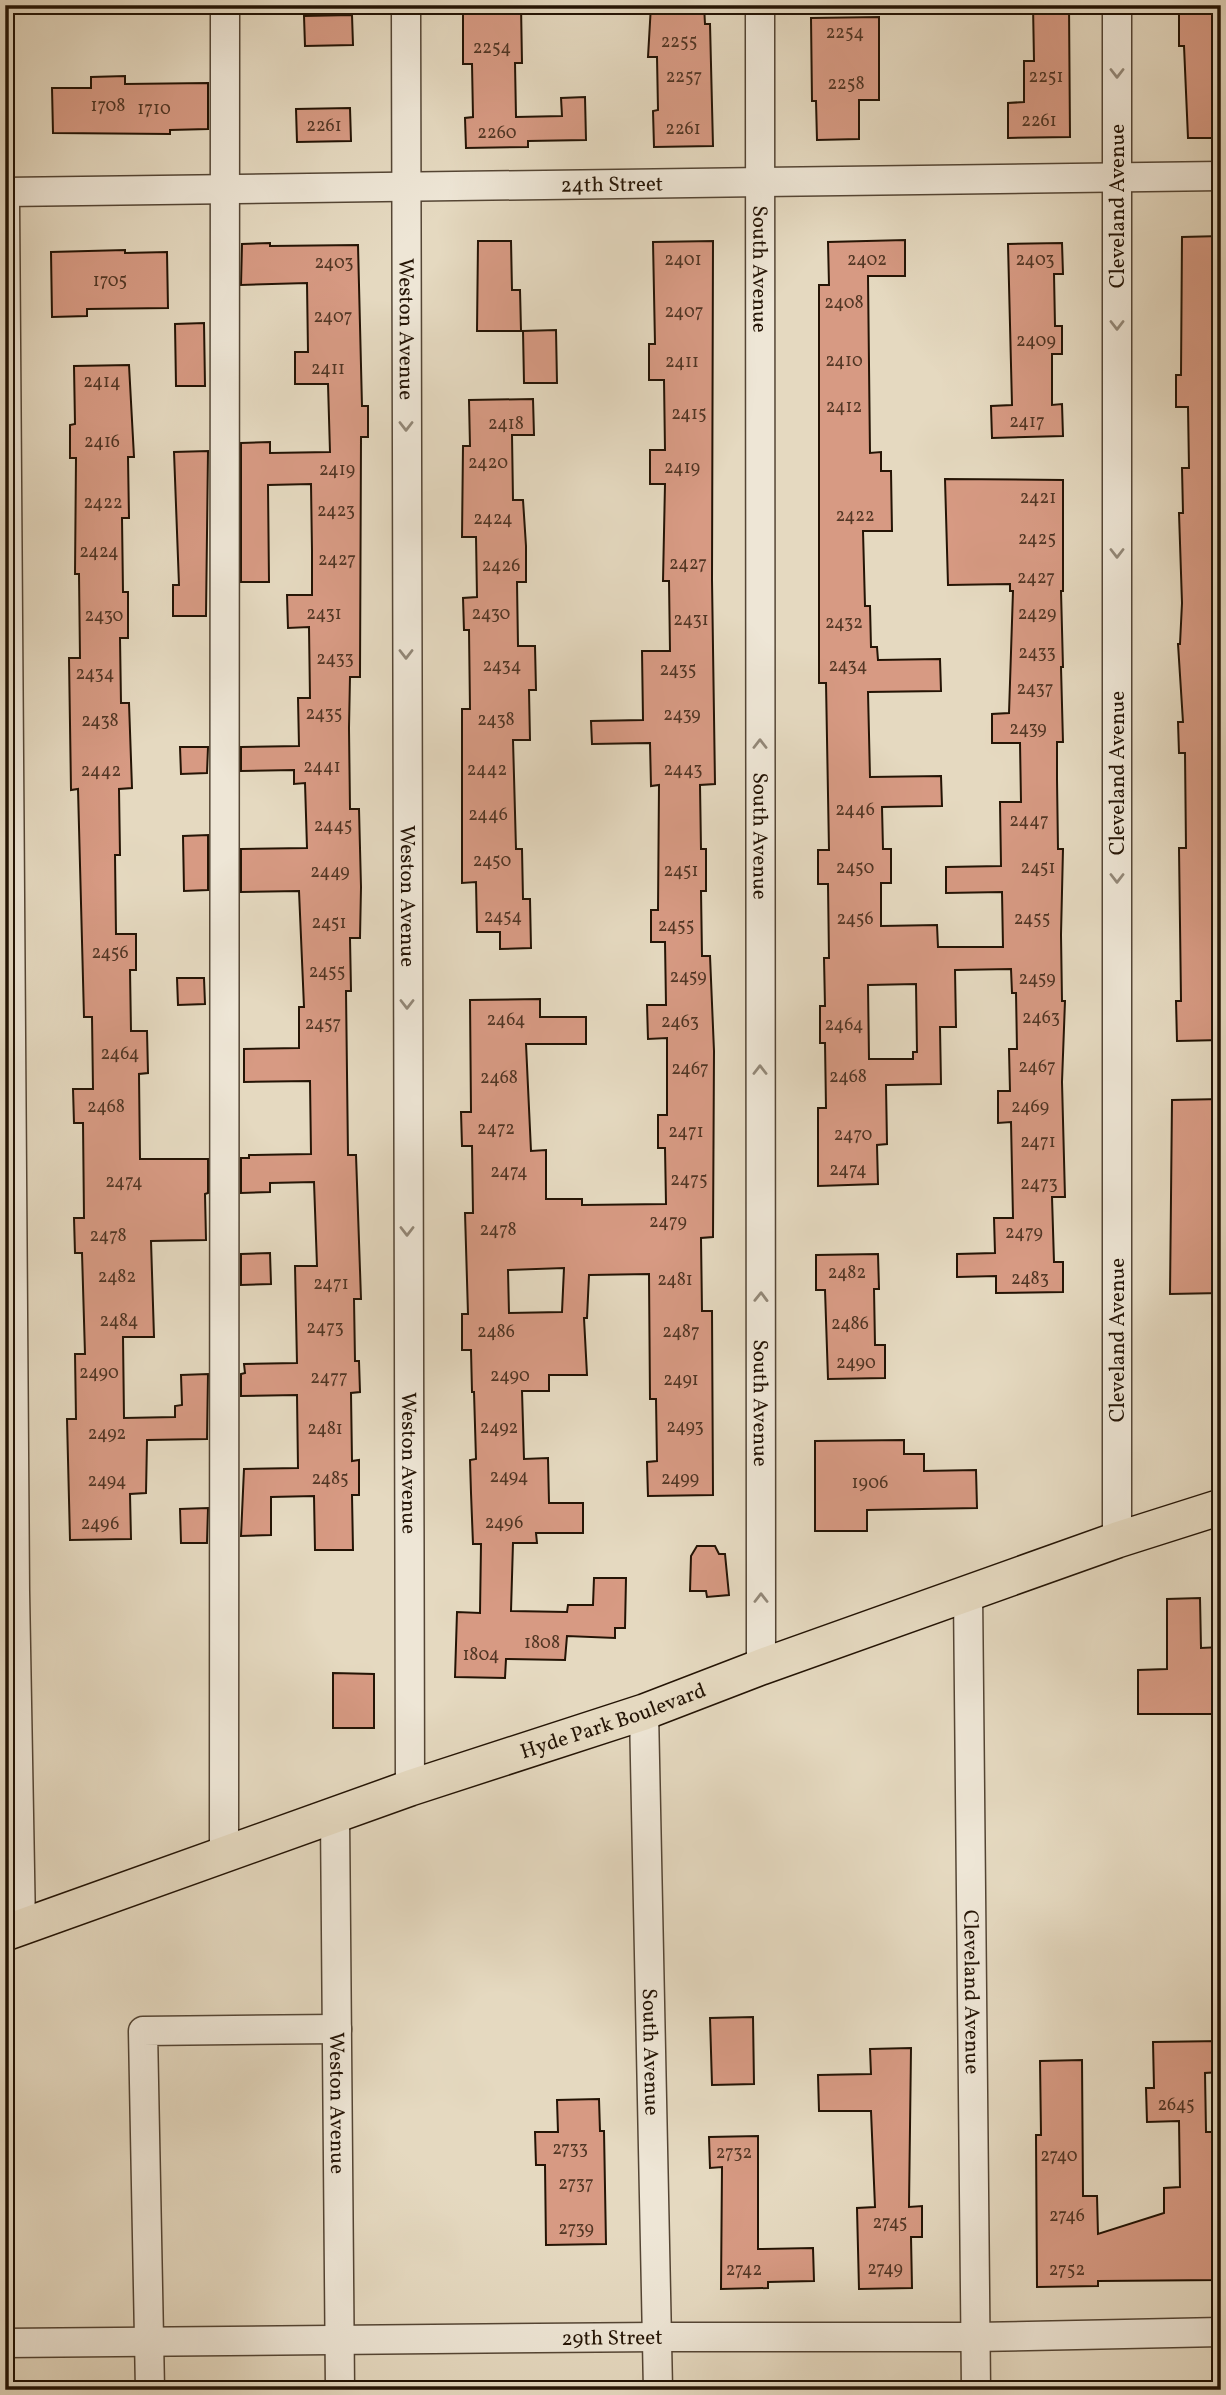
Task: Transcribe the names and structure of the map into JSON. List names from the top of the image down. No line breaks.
{"streets":{"main road":["Hyde Park Boulevard"],"street":["24th Street","Cleveland Avenue","South Avenue","Weston Avenue","29th Street"]},"crossings":[["24th Street","Cleveland Avenue"],["24th Street","South Avenue"],["24th Street","Weston Avenue"],["Cleveland Avenue","Hyde Park Boulevard"],["Cleveland Avenue","29th Street"],["South Avenue","Hyde Park Boulevard"],["South Avenue","29th Street"],["Weston Avenue","Hyde Park Boulevard"],["Weston Avenue","29th Street"]],"one_way":["Cleveland Avenue","South Avenue"],"house_numbers":["2254","2255","2254","2257","2251","2258","1708","1710","2261","2261","2261","2260","2401","2402","2403","2403","1705","2408","2407","2407","2409","2410","2411","2411","2414","2412","2415","2417","2418","2416","2420","2419","2419","2421","2422","2423","2422","2424","2425","2424","2427","2427","2426","2427","2431","2430","2429","2430","2431","2432","2433","2433","2434","2434","2435","2434","2437","2435","2439","2438","2438","2439","2441","2442","2443","2442","2446","2446","2447","2445","2450","2450","2451","2451","2449","2454","2456","2455","2451","2455","2456","2455","2459","2459","2463","2464","2463","2457","2464","2464","2467","2467","2468","2468","2468","2469","2472","2471","2470","2471","2474","2474","2475","2474","2473","2479","2478","2479","2478","2482","2482","2483","2481","2471","2484","2486","2473","2486","2487","2490","2490","2490","2477","2491","2493","2492","2481","2492","2494","2485","2499","2494","1906","2496","2496","1808","1804","2645","2733","2732","2740","2737","2746","2745","2739","2749","2742","2752"]}
